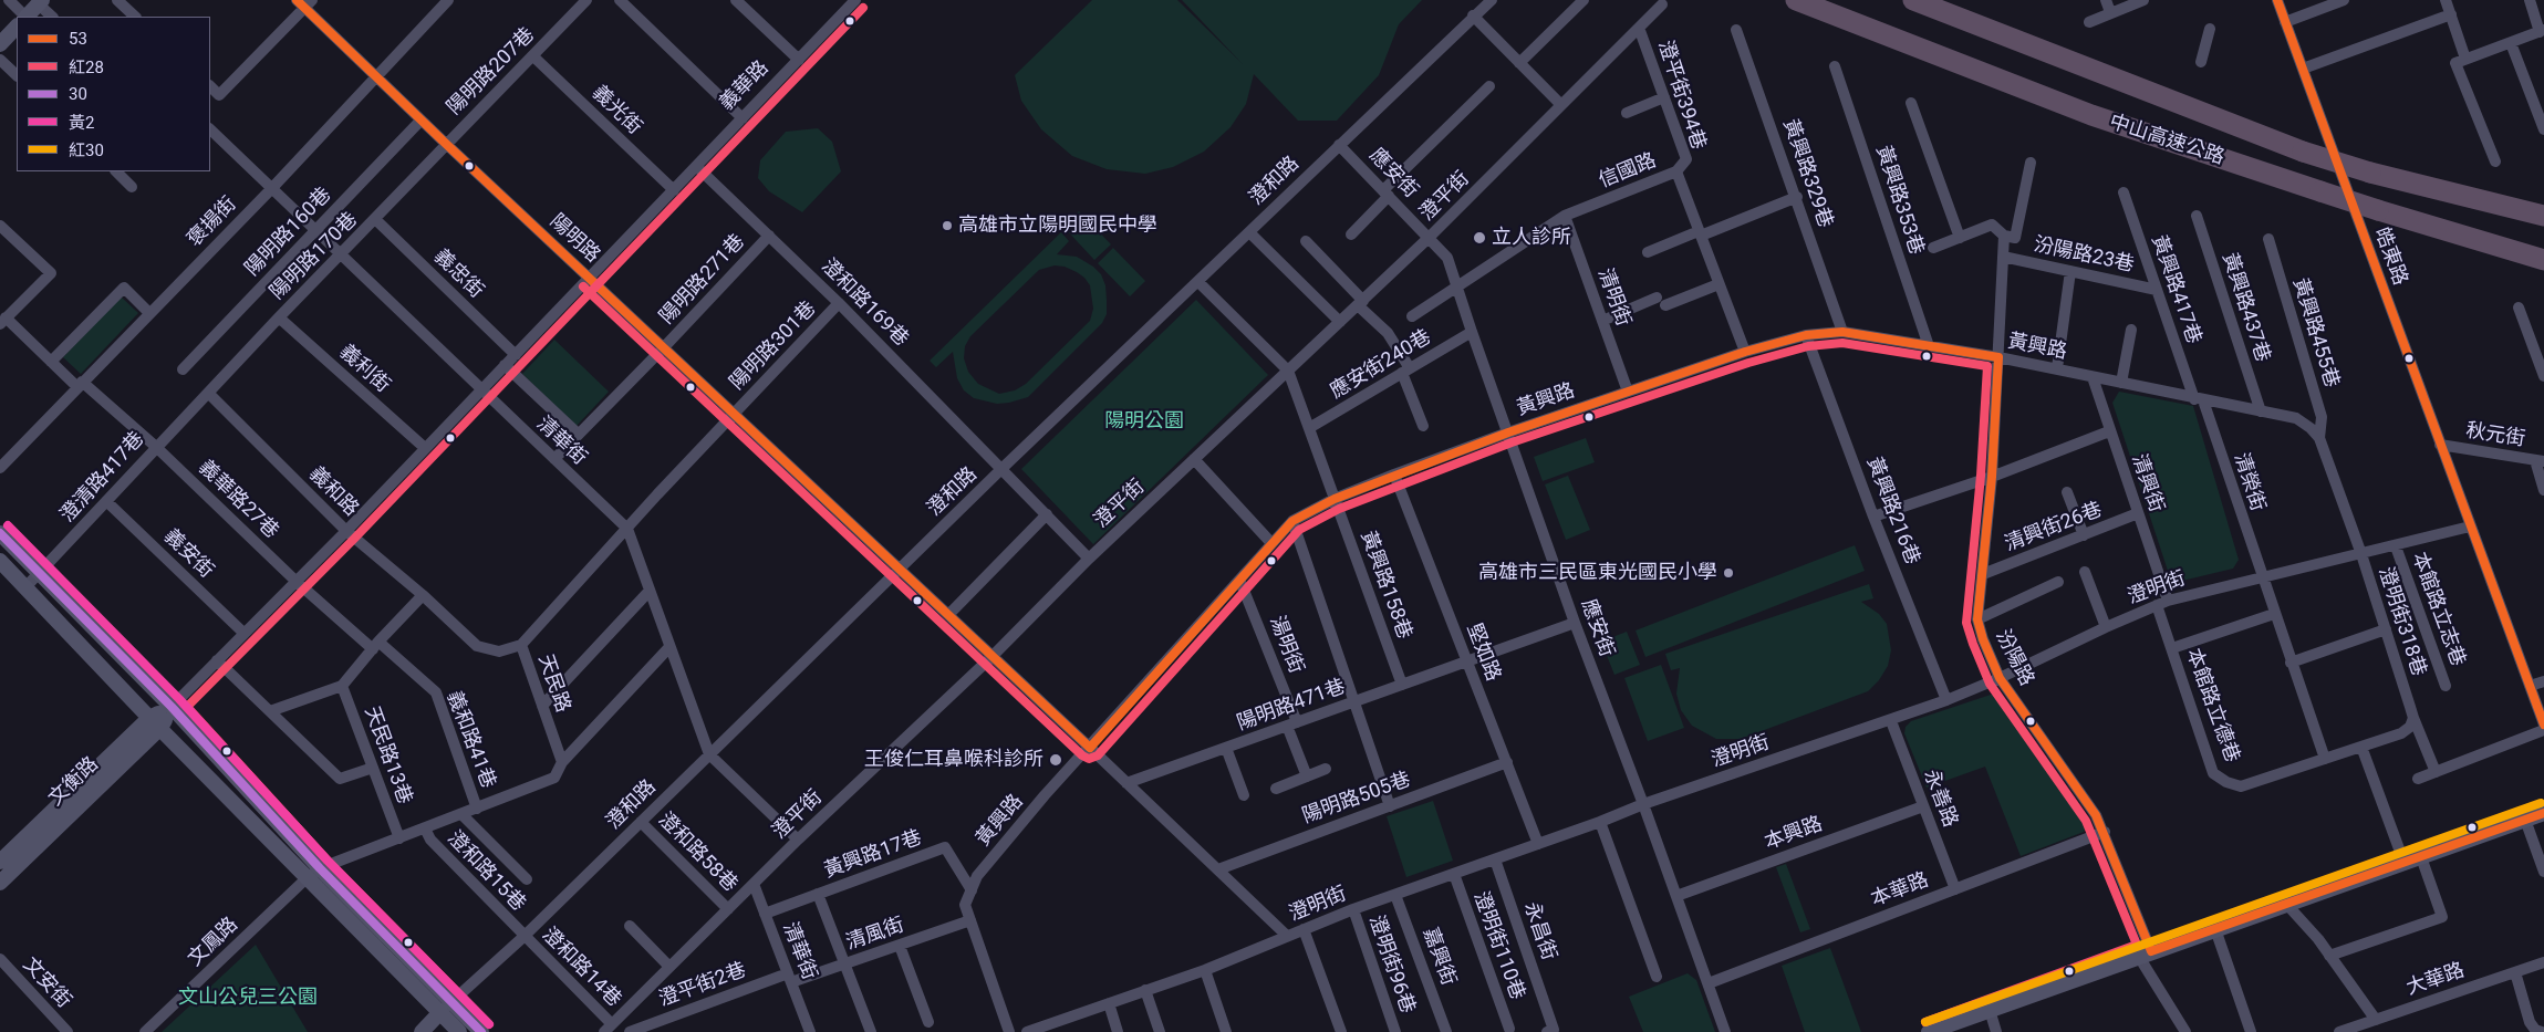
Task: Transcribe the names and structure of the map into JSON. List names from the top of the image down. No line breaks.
{"streets":{"highway":["中山高速公路"],"main road":["義華路","文衡路"],"street":["陽明路207巷","澄平街394巷","義光街","信國路","應安街","黃興路329巷","澄和路","澄平街","黃興路353巷","褒揚街","陽明路160巷","陽明路","汾陽路23巷","陽明路170巷","皓東路","義忠街","陽明路271巷","黃興路417巷","清明街","澄和路169巷","黃興路437巷","黃興路455巷","陽明路301巷","黃興路","應安街240巷","義利街","秋元街","清華街","澄清路417巷","清榮街","清興街","義和路","義華路27巷","黃興路216巷","清興街26巷","義安街","黃興路158巷","澄明街","本館路立志巷","澄明街318巷","湯明街","堅如路","汾陽路","天民路","陽明路471巷","本館路立德巷","義和路41巷","天民路13巷","陽明路505巷","永善路","本興路","澄和路58巷","黃興路17巷","澄和路15巷","本華路","永昌街","清風街","文鳳路","澄明街110巷","嘉興街","澄明街96巷","澄和路14巷","大華路","文安街","澄平街2巷"]},"crossings":[["陽明路207巷","義光街"],["陽明路207巷","陽明路"],["陽明路207巷","陽明路170巷"],["義華路","義光街"],["義華路","陽明路"],["義華路","義忠街"],["義華路","澄和路169巷"],["義華路","義利街"],["義華路","清華街"],["義華路","義和路"],["義華路","義華路27巷"],["義華路","義安街"],["義華路","文衡路"],["澄平街394巷","信國路"],["澄平街394巷","澄平街"],["信國路","應安街"],["信國路","清明街"],["信國路","黃興路"],["應安街","澄和路"],["應安街","澄平街"],["應安街","黃興路"],["應安街","應安街240巷"],["應安街","澄明街"],["應安街","陽明路471巷"],["應安街","本興路"],["應安街","本華路"],["黃興路329巷","黃興路"],["澄和路","陽明路"],["澄和路","澄和路169巷"],["澄和路","清華街"],["澄和路","澄和路58巷"],["澄和路","澄和路15巷"],["澄和路","澄和路14巷"],["澄平街","陽明路"],["澄平街","澄和路169巷"],["澄平街","清華街"],["澄平街","黃興路158巷"],["澄平街","澄和路58巷"],["澄平街","澄和路14巷"],["黃興路353巷","黃興路"],["褒揚街","陽明路"],["褒揚街","清華街"],["褒揚街","義華路27巷"],["陽明路160巷","陽明路"],["陽明路160巷","清華街"],["陽明路","陽明路170巷"],["陽明路","陽明路271巷"],["陽明路","陽明路301巷"],["陽明路","黃興路"],["陽明路","澄明街"],["陽明路","天民路"],["陽明路","陽明路471巷"],["陽明路","陽明路505巷"],["汾陽路23巷","黃興路417巷"],["汾陽路23巷","汾陽路"],["陽明路170巷","義忠街"],["陽明路170巷","義利街"],["陽明路170巷","清華街"],["陽明路170巷","澄清路417巷"],["陽明路170巷","義和路"],["皓東路","秋元街"],["皓東路","澄明街"],["陽明路271巷","澄和路169巷"],["陽明路271巷","清華街"],["黃興路417巷","黃興路"],["黃興路417巷","清榮街"],["清明街","黃興路"],["澄和路169巷","陽明路301巷"],["黃興路437巷","黃興路"],["黃興路455巷","黃興路"],["陽明路301巷","天民路"],["黃興路","清榮街"],["黃興路","清興街"],["黃興路","黃興路216巷"],["黃興路","黃興路158巷"],["黃興路","澄明街"],["黃興路","澄明街318巷"],["黃興路","湯明街"],["黃興路","堅如路"],["黃興路","汾陽路"],["黃興路","黃興路17巷"],["黃興路","清風街"],["應安街240巷","黃興路158巷"],["清華街","天民路"],["清華街","黃興路17巷"],["清華街","清風街"],["清華街","澄平街2巷"],["澄清路417巷","義和路"],["澄清路417巷","義華路27巷"],["澄清路417巷","義安街"],["清榮街","澄明街"],["清興街","清興街26巷"],["清興街","澄明街"],["義和路","天民路"],["義華路27巷","義和路41巷"],["黃興路216巷","澄明街"],["清興街26巷","汾陽路"],["黃興路158巷","陽明路471巷"],["澄明街","本館路立志巷"],["澄明街","澄明街318巷"],["澄明街","堅如路"],["澄明街","汾陽路"],["澄明街","本館路立德巷"],["澄明街","永善路"],["澄明街","永昌街"],["澄明街","澄明街110巷"],["澄明街","嘉興街"],["澄明街","澄明街96巷"],["澄明街318巷","本館路立德巷"],["湯明街","陽明路471巷"],["堅如路","陽明路471巷"],["堅如路","陽明路505巷"],["汾陽路","本華路"],["永善路","本興路"],["永善路","本華路"],["澄和路15巷","澄和路14巷"],["清風街","澄平街2巷"]],"parks":["陽明公園","文山公兒三公園"],"places":["高雄市立陽明國民中學","立人診所","高雄市三民區東光國民小學","王俊仁耳鼻喉科診所"],"lines":["transit line 53","transit line 紅28","transit line 黃2","transit line 30","transit line 紅30"],"legend":["53","紅28","30","黃2","紅30"]}
